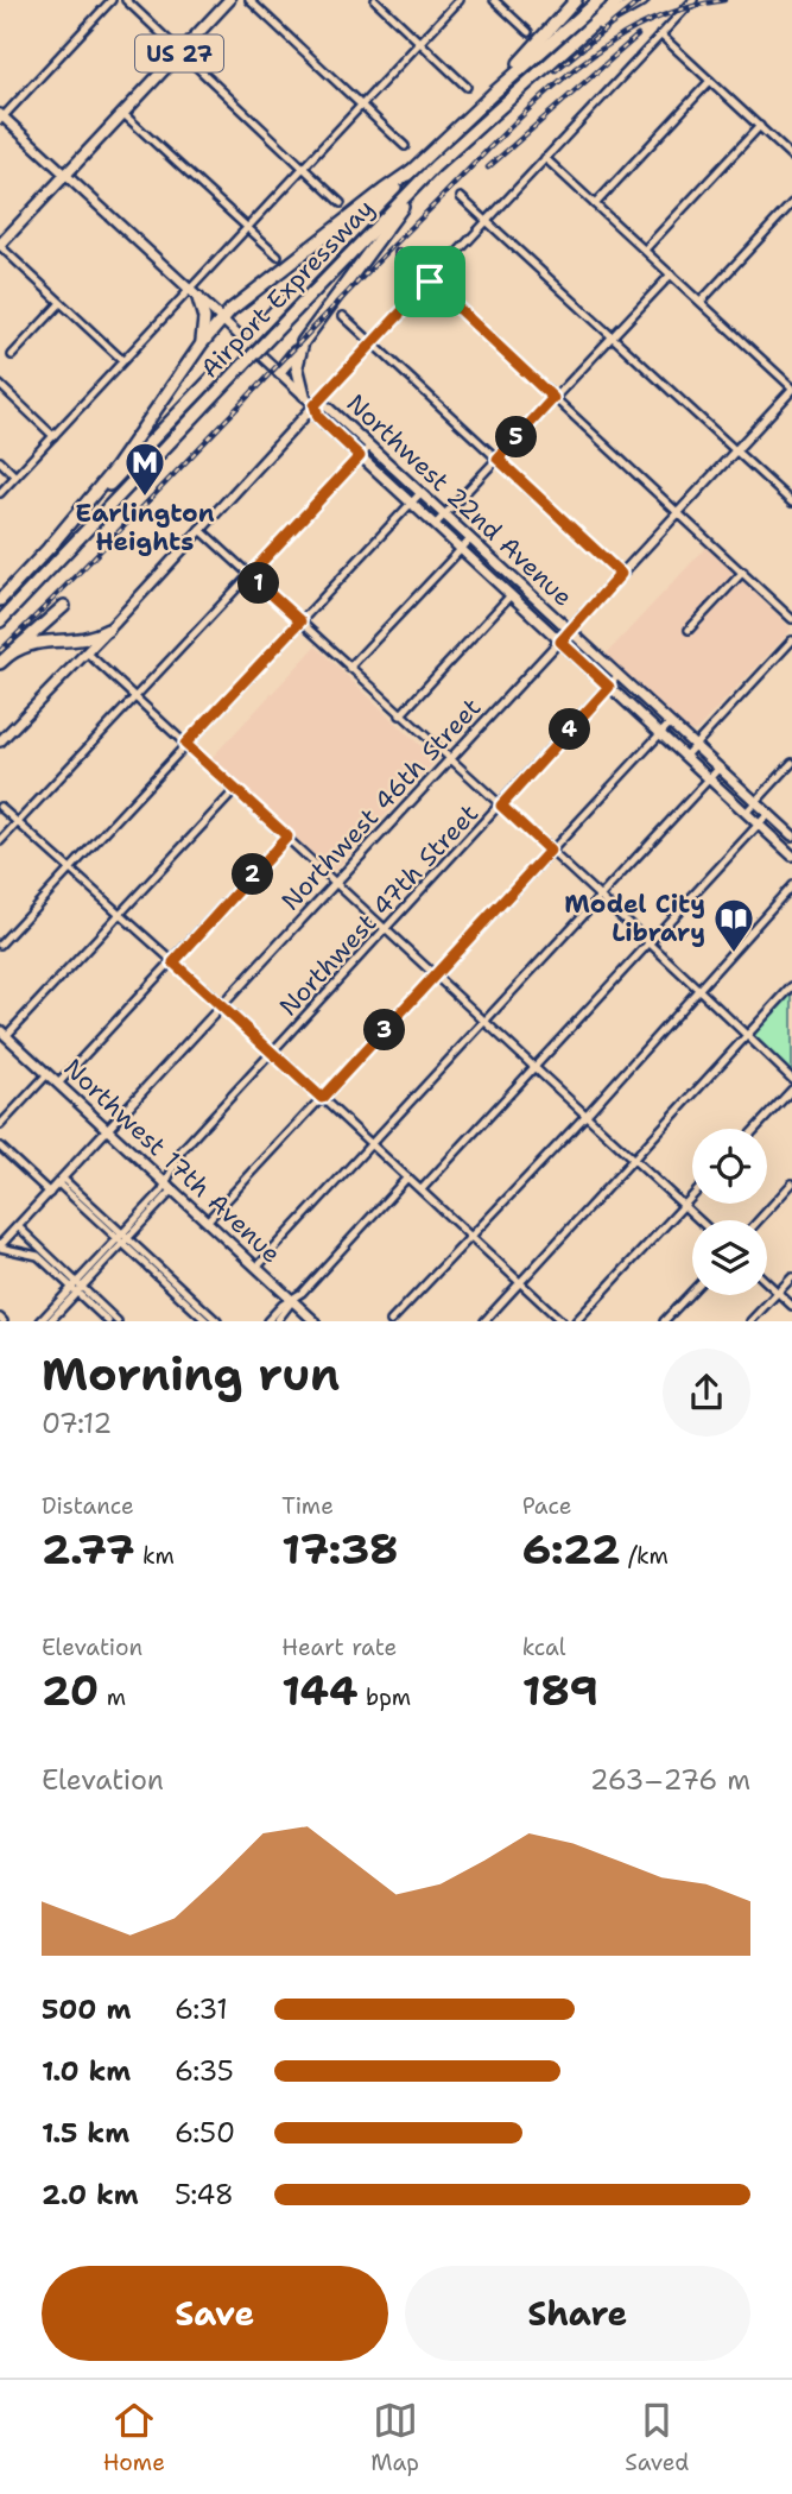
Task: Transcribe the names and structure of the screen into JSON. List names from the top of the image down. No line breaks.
{"streets":{"highway":["Airport Expressway"],"main road":["US 27","Northwest 22nd Avenue","Northwest 17th Avenue"],"street":["Northwest 46th Street","Northwest 47th Street"]},"crossings":[["US 27","Northwest 22nd Avenue"],["Northwest 22nd Avenue","Northwest 46th Street"],["Northwest 22nd Avenue","Northwest 47th Street"],["Northwest 46th Street","Northwest 17th Avenue"],["Northwest 47th Street","Northwest 17th Avenue"]],"places":{"metro station":["Earlington Heights"],"library":["Model City Library"]},"page":{"pins":["5","1","4","2","3"],"heading":["Morning run","07:12"],"stats":[["Distance","2.77 km"],["Time","17:38"],["Pace","6:22 /km"],["Elevation","20 m"],["Heart rate","144 bpm"],["kcal","189"]],"chart":["Elevation","263–276 m"],"list":[{"name":"500 m","note":"6:31"},{"name":"1.0 km","note":"6:35"},{"name":"1.5 km","note":"6:50"},{"name":"2.0 km","note":"5:48"}],"buttons":["Save","Share"],"tabs":["Home","Map","Saved"]}}
